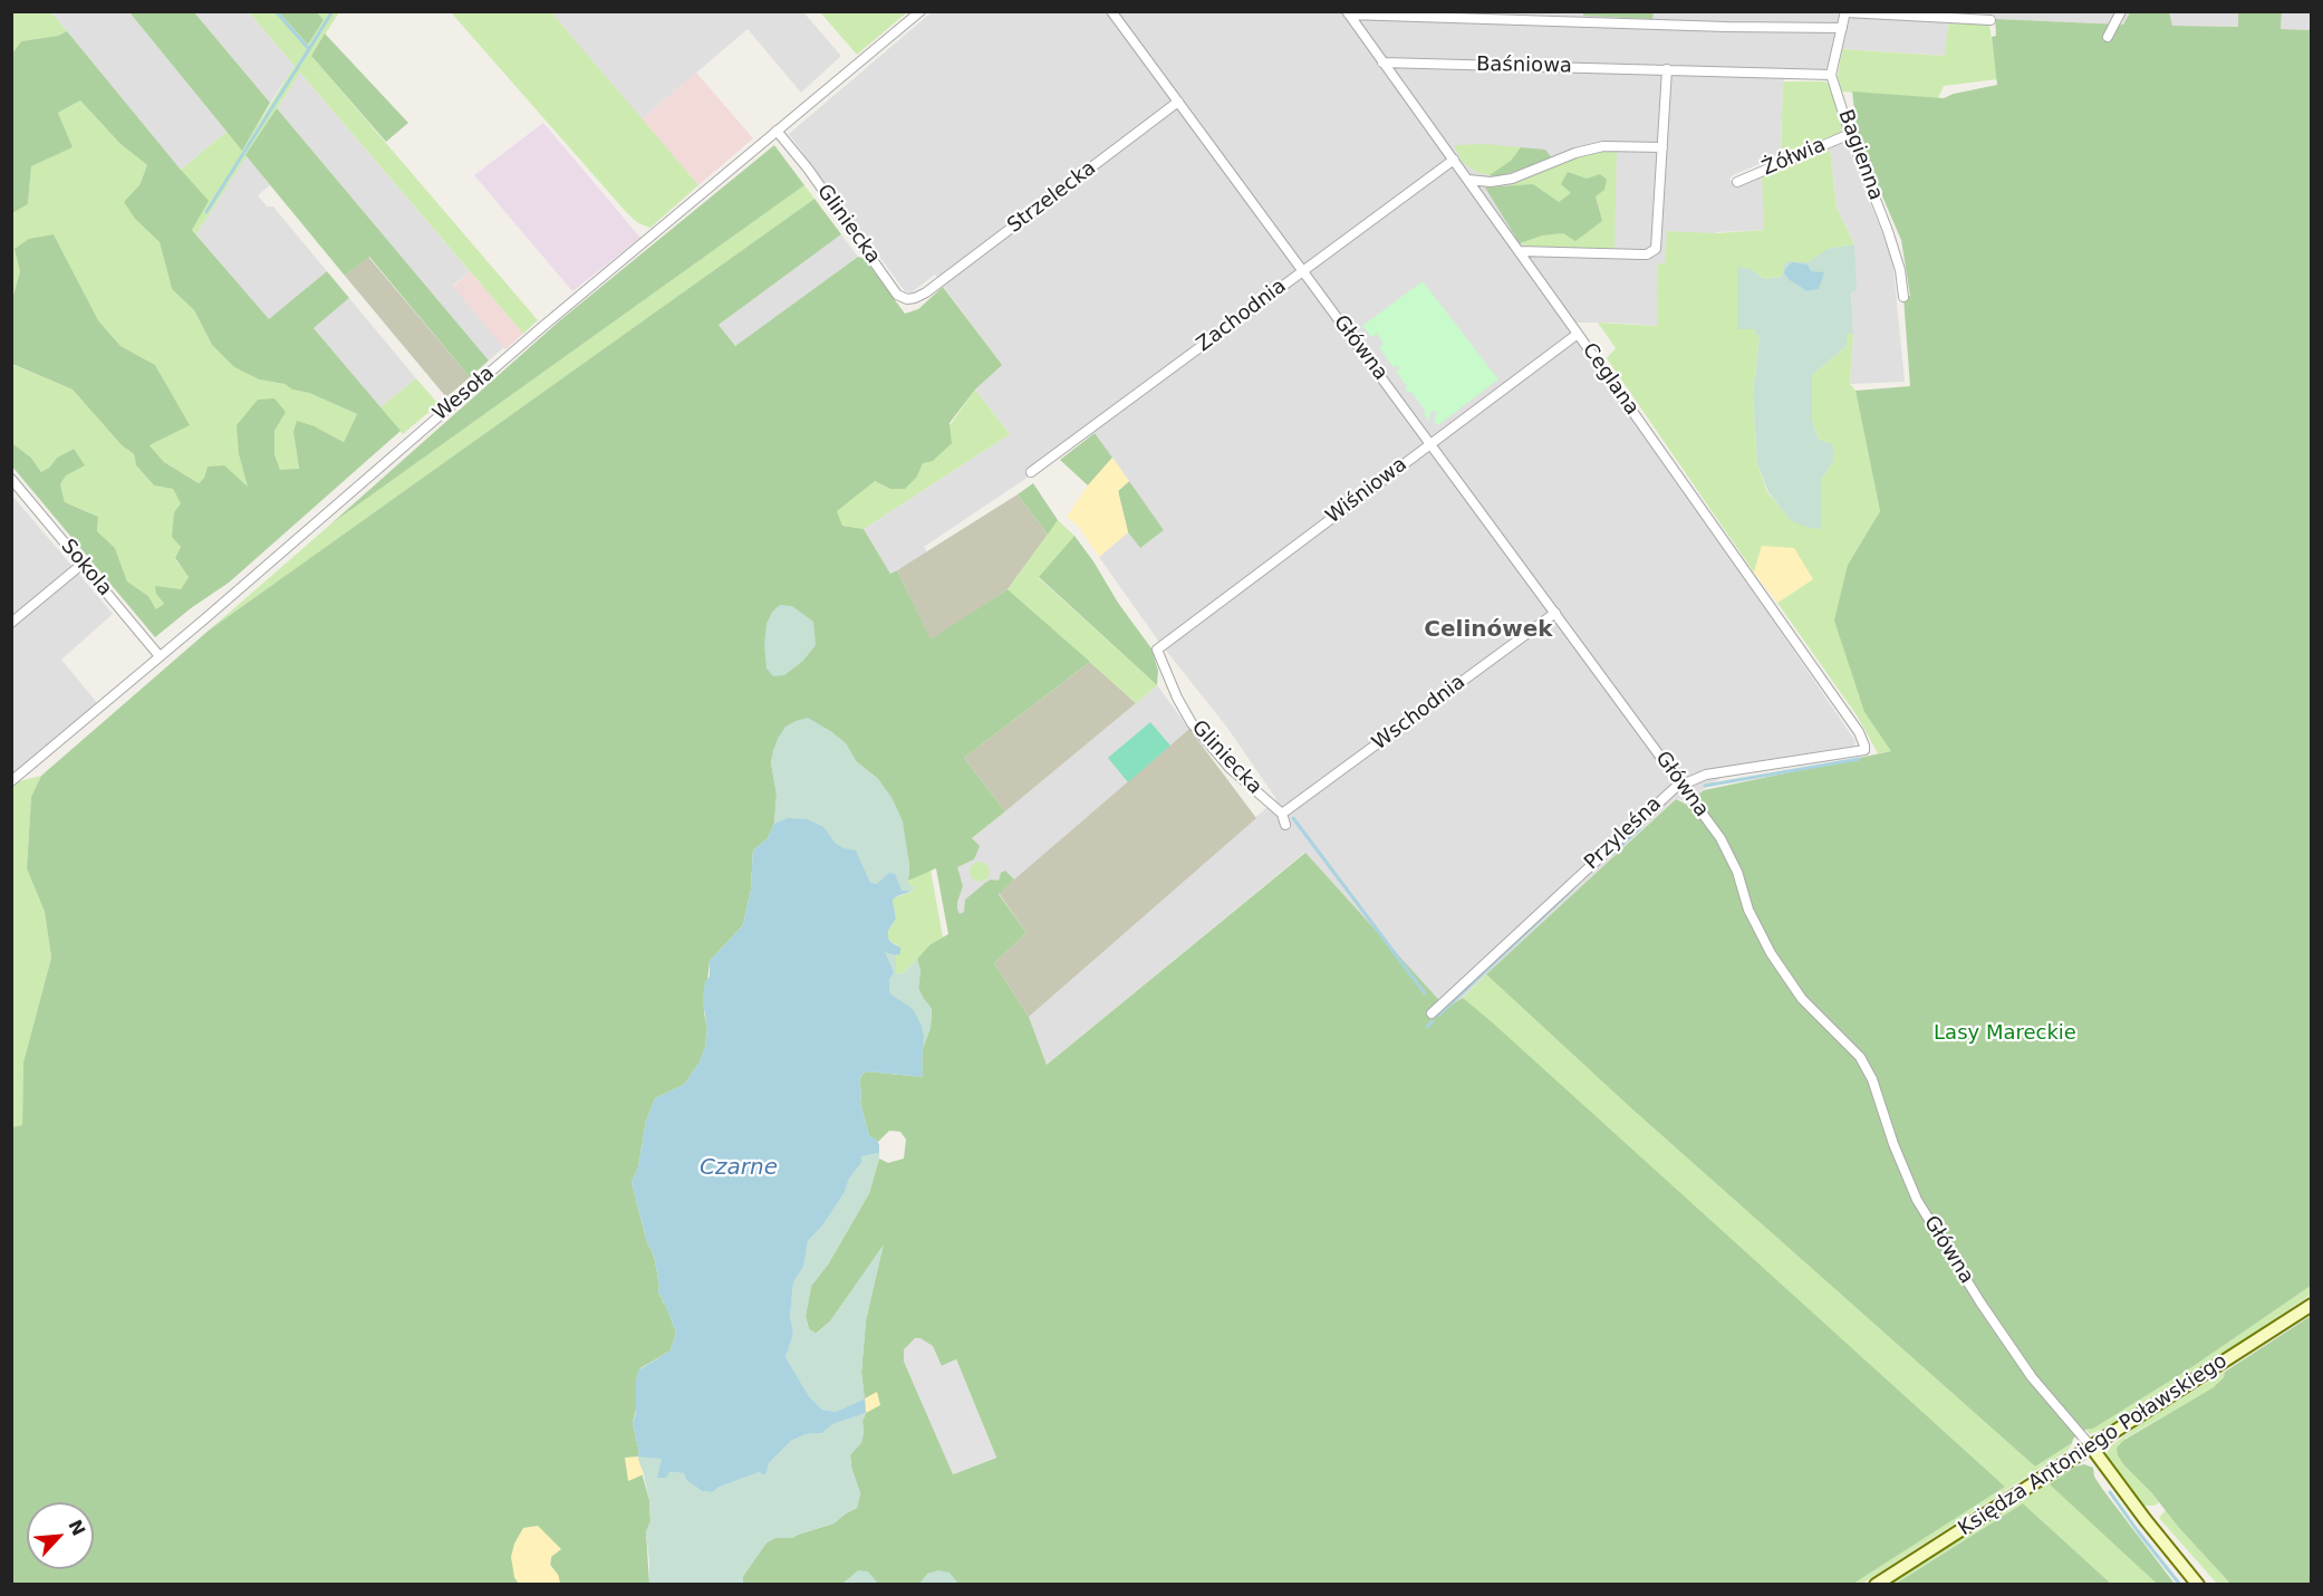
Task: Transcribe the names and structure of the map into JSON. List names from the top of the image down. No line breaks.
{"streets":{"main road":["Główna","Księdza Antoniego Poławskiego"],"street":["Baśniowa","Bagienna","Żółwia","Strzelecka","Gliniecka","Zachodnia","Ceglana","Wesoła","Wiśniowa","Sokola","Wschodnia","Przyleśna"]},"crossings":[["Baśniowa","Bagienna"],["Baśniowa","Ceglana"],["Bagienna","Żółwia"],["Strzelecka","Gliniecka"],["Strzelecka","Główna"],["Gliniecka","Wesoła"],["Gliniecka","Wiśniowa"],["Gliniecka","Wschodnia"],["Zachodnia","Główna"],["Zachodnia","Ceglana"],["Główna","Wiśniowa"],["Główna","Wschodnia"],["Główna","Przyleśna"],["Główna","Księdza Antoniego Poławskiego"],["Ceglana","Wiśniowa"],["Ceglana","Przyleśna"],["Wesoła","Sokola"]],"districts":["Celinówek"],"water":["Czarne"],"parks":["Lasy Mareckie"],"north":"top right"}
